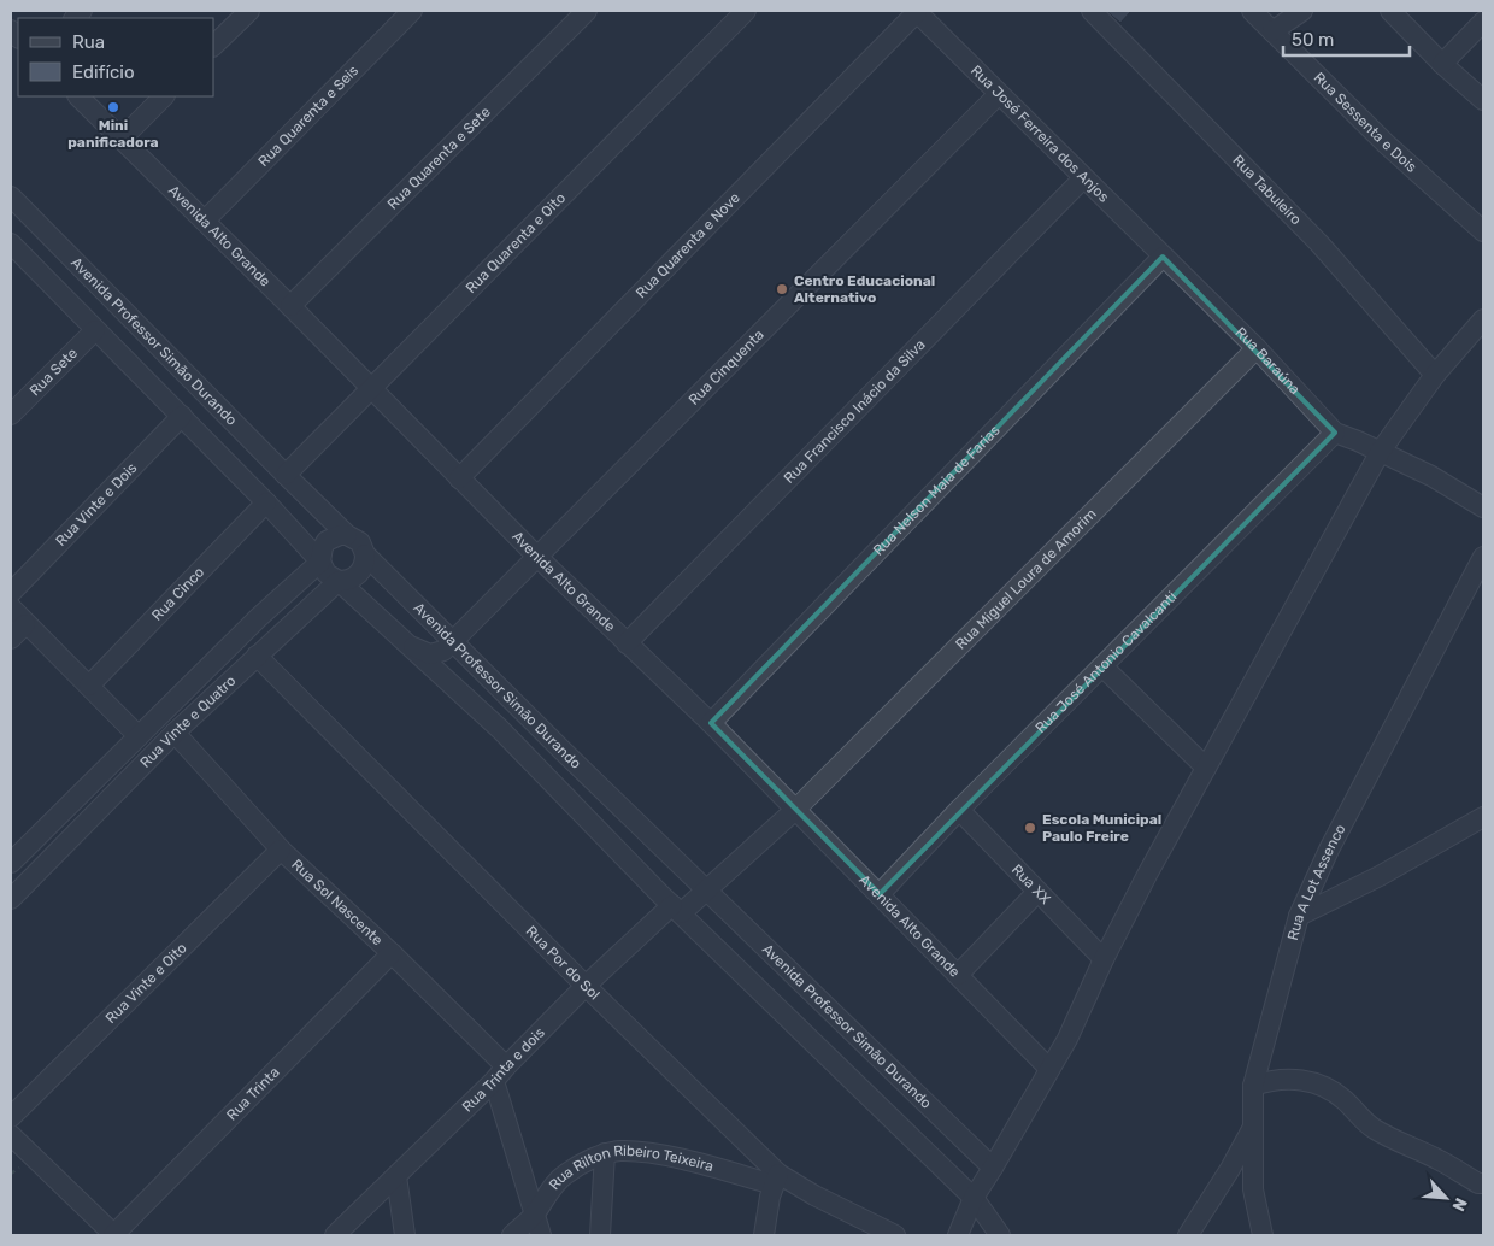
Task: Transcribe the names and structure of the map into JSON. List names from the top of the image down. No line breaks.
{"streets":{"street":["Rua Quarenta e Seis","Rua Sessenta e Dois","Rua José Ferreira dos Anjos","Rua Quarenta e Sete","Rua Tabuleiro","Avenida Alto Grande","Rua Quarenta e Oito","Rua Quarenta e Nove","Avenida Professor Simão Durando","Rua Baraúna","Rua Cinquenta","Rua Sete","Rua Francisco Inácio da Silva","Rua Nelson Maia de Farias","Rua Vinte e Dois","Rua Miguel Loura de Amorim","Rua Cinco","Rua José Antonio Cavalcanti","Rua Vinte e Quatro","Rua A Lot Assenco","Rua XX","Rua Sol Nascente","Rua Por do Sol","Rua Vinte e Oito","Rua Trinta e dois","Rua Trinta","Rua Rilton Ribeiro Teixeira"]},"crossings":[["Rua Quarenta e Seis","Avenida Alto Grande"],["Rua José Ferreira dos Anjos","Rua Quarenta e Nove"],["Rua José Ferreira dos Anjos","Rua Baraúna"],["Rua José Ferreira dos Anjos","Rua Cinquenta"],["Rua José Ferreira dos Anjos","Rua Francisco Inácio da Silva"],["Rua José Ferreira dos Anjos","Rua Nelson Maia de Farias"],["Rua Quarenta e Sete","Avenida Alto Grande"],["Avenida Alto Grande","Rua Quarenta e Oito"],["Avenida Alto Grande","Rua Quarenta e Nove"],["Avenida Alto Grande","Rua Cinquenta"],["Avenida Alto Grande","Rua Francisco Inácio da Silva"],["Avenida Alto Grande","Rua Nelson Maia de Farias"],["Avenida Alto Grande","Rua Miguel Loura de Amorim"],["Avenida Alto Grande","Rua José Antonio Cavalcanti"],["Rua Quarenta e Oito","Avenida Professor Simão Durando"],["Avenida Professor Simão Durando","Rua Cinquenta"],["Avenida Professor Simão Durando","Rua Sete"],["Avenida Professor Simão Durando","Rua Vinte e Dois"],["Avenida Professor Simão Durando","Rua Miguel Loura de Amorim"],["Avenida Professor Simão Durando","Rua Cinco"],["Avenida Professor Simão Durando","Rua Vinte e Quatro"],["Avenida Professor Simão Durando","Rua Trinta e dois"],["Rua Baraúna","Rua Nelson Maia de Farias"],["Rua Baraúna","Rua Miguel Loura de Amorim"],["Rua Baraúna","Rua José Antonio Cavalcanti"],["Rua Miguel Loura de Amorim","Rua Trinta e dois"],["Rua José Antonio Cavalcanti","Rua XX"],["Rua Vinte e Quatro","Rua Sol Nascente"],["Rua Vinte e Quatro","Rua Por do Sol"],["Rua Sol Nascente","Rua Vinte e Oito"],["Rua Sol Nascente","Rua Trinta e dois"],["Rua Sol Nascente","Rua Trinta"],["Rua Por do Sol","Rua Trinta e dois"],["Rua Por do Sol","Rua Rilton Ribeiro Teixeira"]],"places":["Mini panificadora","Centro Educacional Alternativo","Escola Municipal Paulo Freire"],"legend":["Rua","Edifício"],"scale_bar":"50 m","north":"bottom right"}
